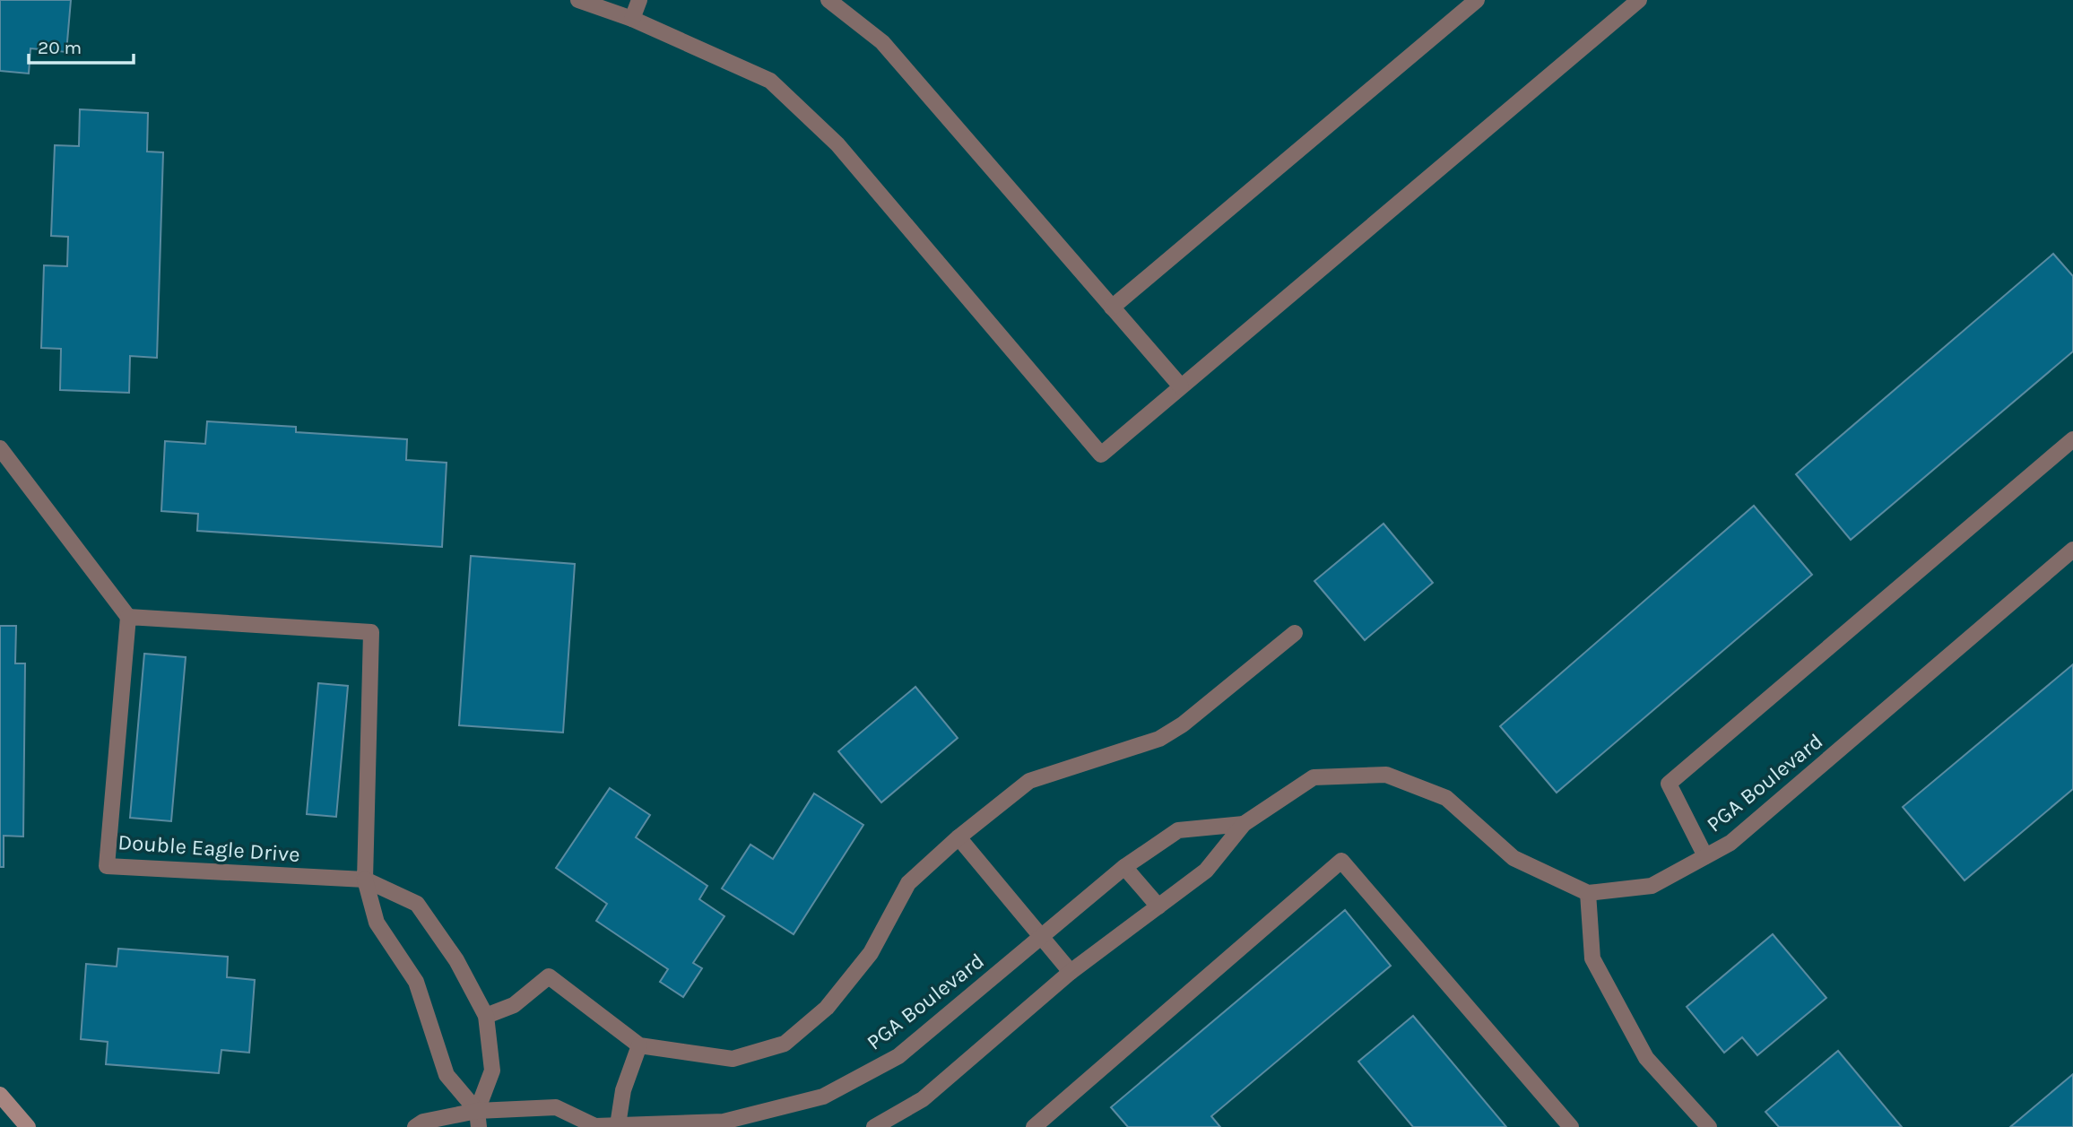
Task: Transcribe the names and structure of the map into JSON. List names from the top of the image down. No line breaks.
{"streets":{"street":["PGA Boulevard","Double Eagle Drive"]},"crossings":[["PGA Boulevard","Double Eagle Drive"]],"scale_bar":"20 m"}
